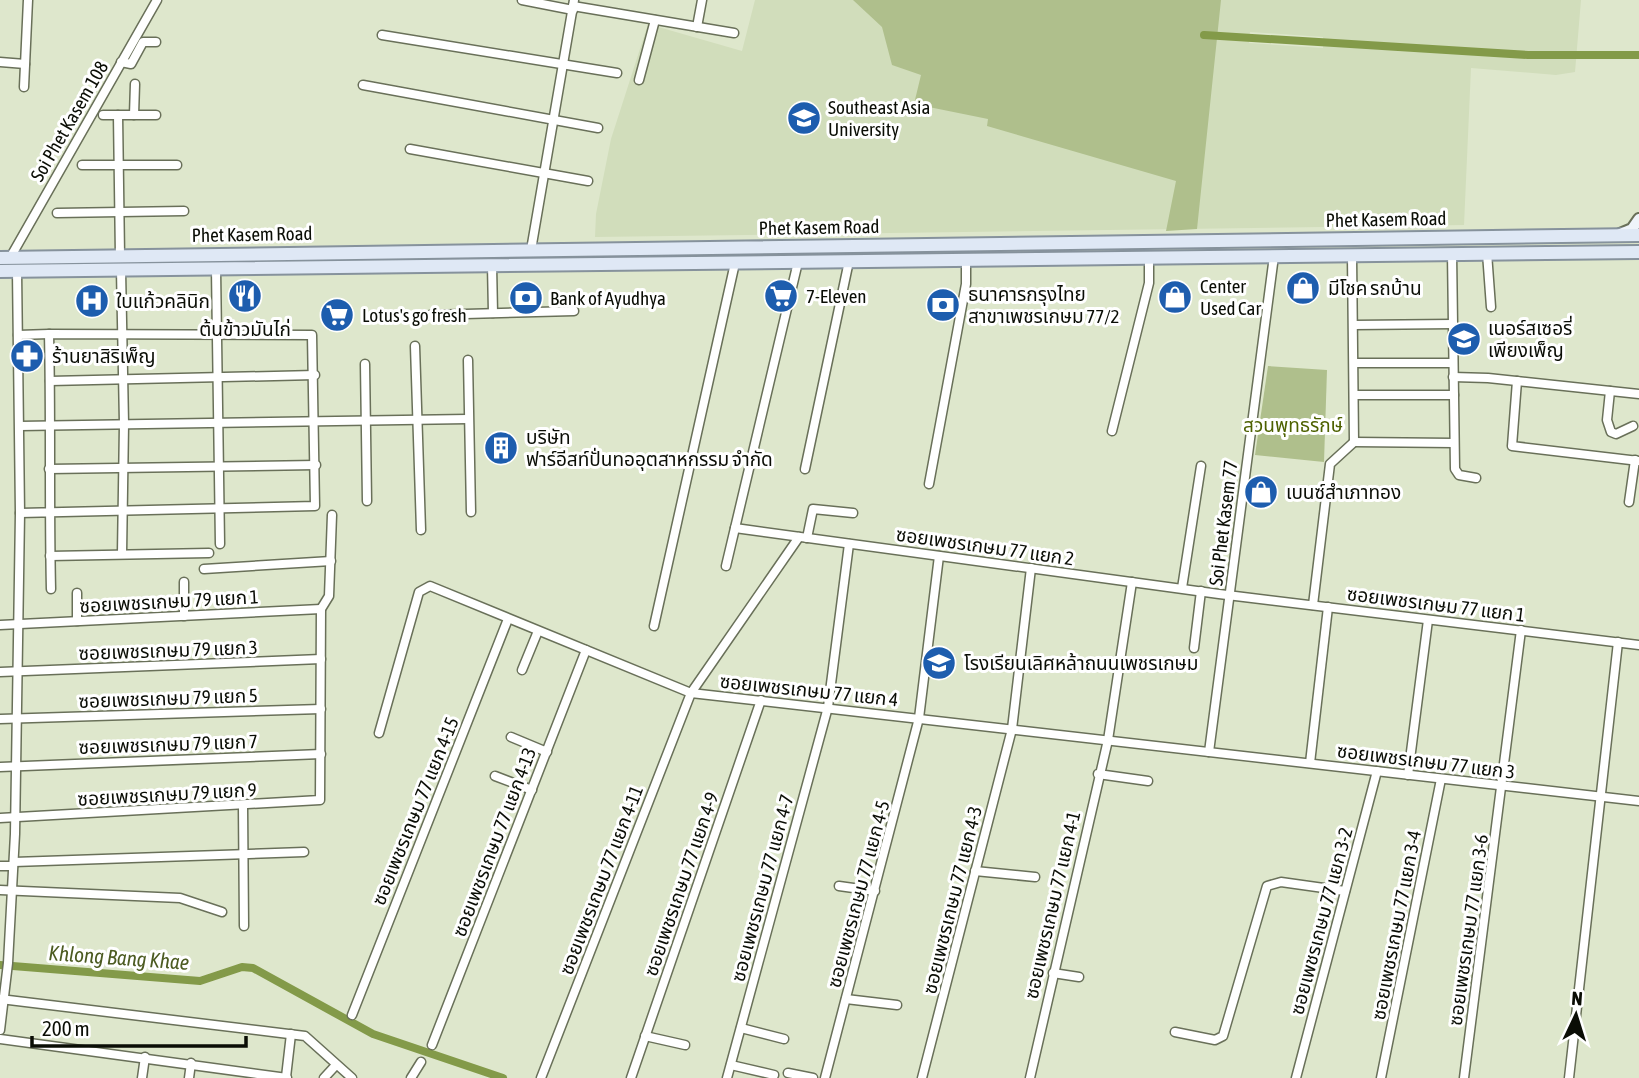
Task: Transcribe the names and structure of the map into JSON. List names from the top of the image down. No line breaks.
{"streets":{"main road":["Phet Kasem Road"],"street":["Soi Phet Kasem 108","Soi Phet Kasem 77","ซอยเพชรเกษม 77 แยก 2","ซอยเพชรเกษม 79 แยก 1","ซอยเพชรเกษม 77 แยก 1","ซอยเพชรเกษม 79 แยก 3","ซอยเพชรเกษม 77 แยก 4","ซอยเพชรเกษม 79 แยก 5","ซอยเพชรเกษม 79 แยก 7","ซอยเพชรเกษม 77 แยก 3","ซอยเพชรเกษม 79 แยก 9","ซอยเพชรเกษม 77 แยก 4-15","ซอยเพชรเกษม 77 แยก 4-13","ซอยเพชรเกษม 77 แยก 4-11","ซอยเพชรเกษม 77 แยก 4-9","ซอยเพชรเกษม 77 แยก 4-7","ซอยเพชรเกษม 77 แยก 4-5","ซอยเพชรเกษม 77 แยก 4-3","ซอยเพชรเกษม 77 แยก 4-1","ซอยเพชรเกษม 77 แยก 3-2","ซอยเพชรเกษม 77 แยก 3-4","ซอยเพชรเกษม 77 แยก 3-6"]},"crossings":[["Soi Phet Kasem 108","Phet Kasem Road"],["Phet Kasem Road","Soi Phet Kasem 77"],["Soi Phet Kasem 77","ซอยเพชรเกษม 77 แยก 2"],["Soi Phet Kasem 77","ซอยเพชรเกษม 77 แยก 1"],["Soi Phet Kasem 77","ซอยเพชรเกษม 77 แยก 4"],["Soi Phet Kasem 77","ซอยเพชรเกษม 77 แยก 3"],["ซอยเพชรเกษม 77 แยก 2","ซอยเพชรเกษม 77 แยก 1"],["ซอยเพชรเกษม 77 แยก 2","ซอยเพชรเกษม 77 แยก 4-11"],["ซอยเพชรเกษม 77 แยก 2","ซอยเพชรเกษม 77 แยก 4-7"],["ซอยเพชรเกษม 77 แยก 2","ซอยเพชรเกษม 77 แยก 4-5"],["ซอยเพชรเกษม 77 แยก 2","ซอยเพชรเกษม 77 แยก 4-3"],["ซอยเพชรเกษม 77 แยก 2","ซอยเพชรเกษม 77 แยก 4-1"],["ซอยเพชรเกษม 77 แยก 1","ซอยเพชรเกษม 77 แยก 3-6"],["ซอยเพชรเกษม 77 แยก 4","ซอยเพชรเกษม 77 แยก 3"],["ซอยเพชรเกษม 77 แยก 4","ซอยเพชรเกษม 77 แยก 4-15"],["ซอยเพชรเกษม 77 แยก 4","ซอยเพชรเกษม 77 แยก 4-13"],["ซอยเพชรเกษม 77 แยก 4","ซอยเพชรเกษม 77 แยก 4-11"],["ซอยเพชรเกษม 77 แยก 4","ซอยเพชรเกษม 77 แยก 4-9"],["ซอยเพชรเกษม 77 แยก 4","ซอยเพชรเกษม 77 แยก 4-7"],["ซอยเพชรเกษม 77 แยก 4","ซอยเพชรเกษม 77 แยก 4-5"],["ซอยเพชรเกษม 77 แยก 4","ซอยเพชรเกษม 77 แยก 4-3"],["ซอยเพชรเกษม 77 แยก 4","ซอยเพชรเกษม 77 แยก 4-1"],["ซอยเพชรเกษม 79 แยก 7","ซอยเพชรเกษม 79 แยก 9"],["ซอยเพชรเกษม 77 แยก 3","ซอยเพชรเกษม 77 แยก 3-2"],["ซอยเพชรเกษม 77 แยก 3","ซอยเพชรเกษม 77 แยก 3-4"],["ซอยเพชรเกษม 77 แยก 3","ซอยเพชรเกษม 77 แยก 3-6"]],"water":["Khlong Bang Khae"],"parks":["สวนพุทธรักษ์"],"places":{"school or university":["Southeast Asia University","เนอร์สเซอรี่ เพียงเพ็ญ","โรงเรียนเลิศหล้าถนนเพชรเกษม"],"shop":["มีโชค รถบ้าน","Center Used Car","เบนซ์สำเภาทอง"],"restaurant":["ต้นข้าวมันไก่"],"supermarket":["7-Eleven","Lotus's go fresh"],"bank":["Bank of Ayudhya","ธนาคารกรุงไทย สาขาเพชรเกษม 77/2"],"hospital":["ใบแก้วคลินิก"],"pharmacy":["ร้านยาสิริเพ็ญ"],"building":["บริษัท ฟาร์อีสท์ปั่นทออุตสาหกรรม จำกัด"]},"scale_bar":"200 m","north":"top"}
